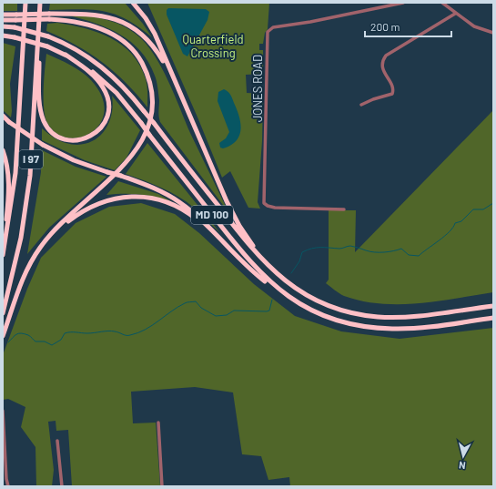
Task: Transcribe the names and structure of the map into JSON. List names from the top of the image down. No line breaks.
{"streets":{"highway":["I 97","MD 100"],"street":["JONES ROAD"]},"parks":["Quarterfield Crossing"],"scale_bar":"200 m","north":"bottom"}
